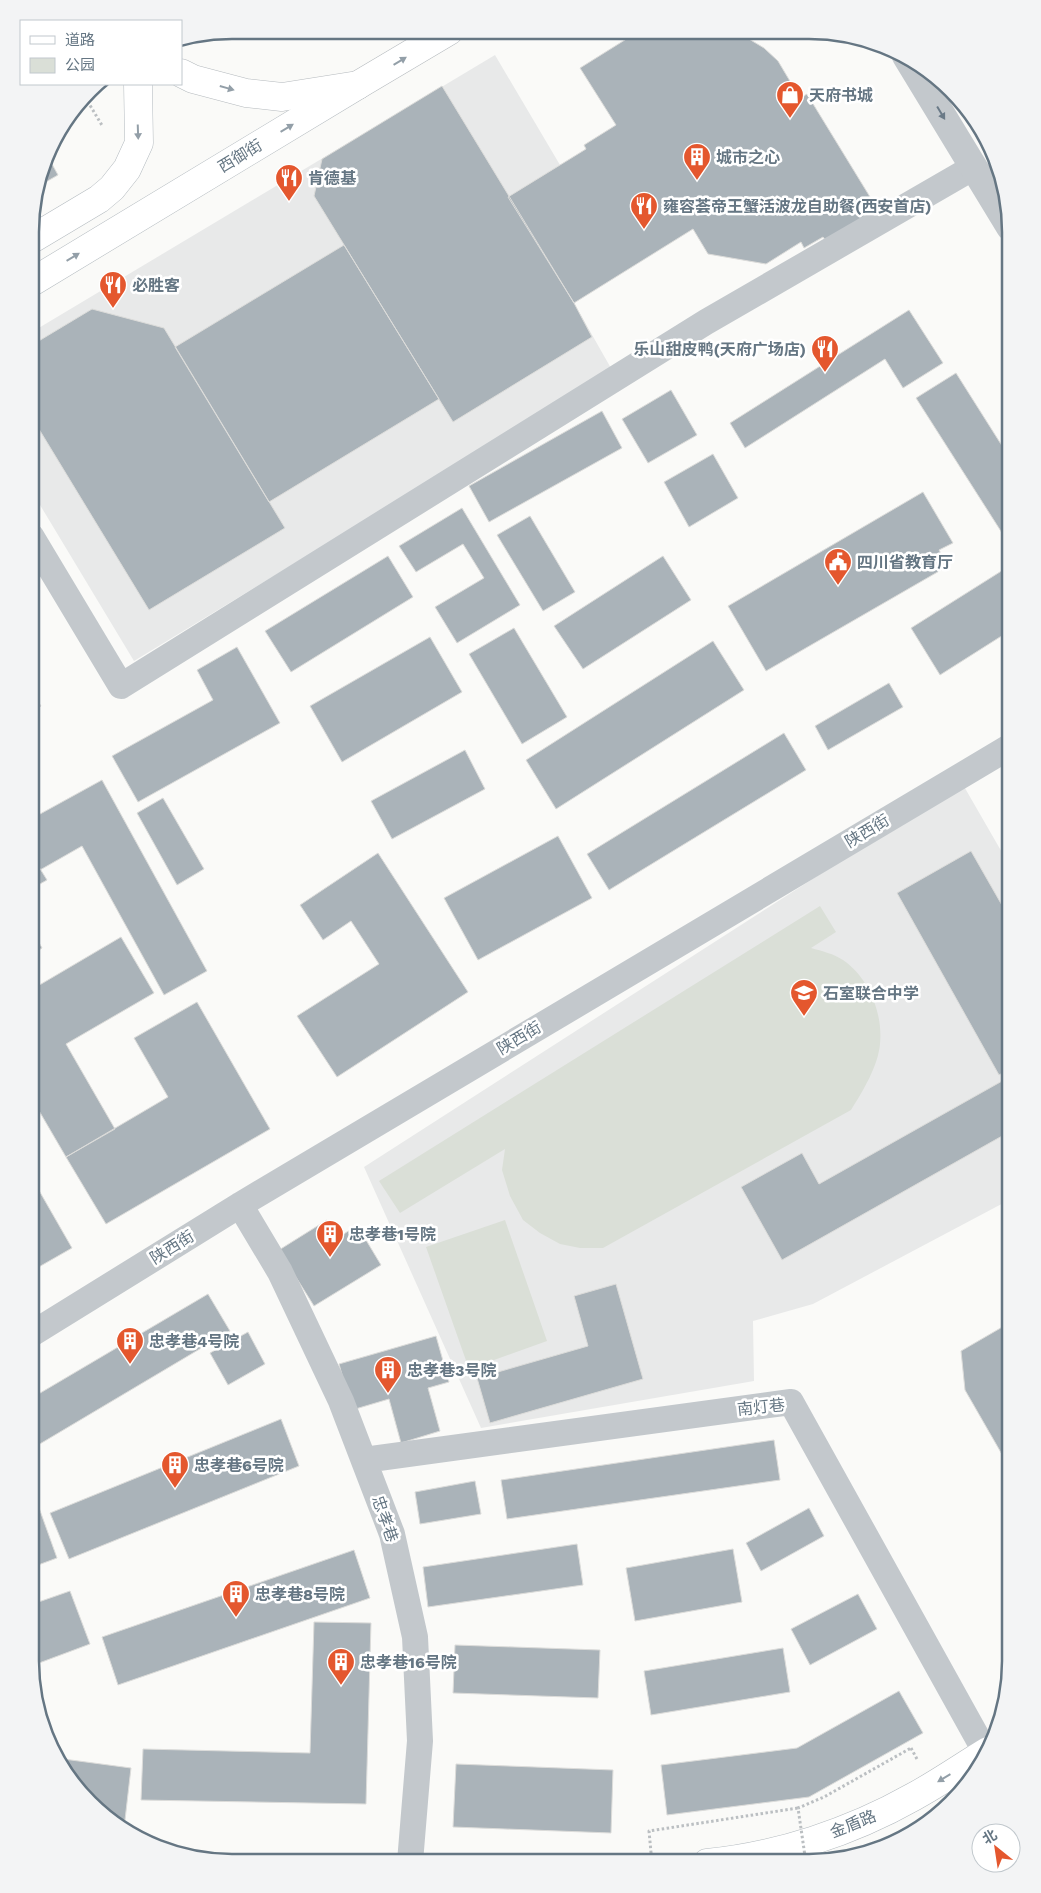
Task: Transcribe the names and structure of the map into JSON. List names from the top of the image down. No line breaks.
{"streets":{"main road":["西御街","金盾路"],"street":["陕西街","南灯巷","忠孝巷"]},"crossings":[["陕西街","忠孝巷"],["南灯巷","忠孝巷"]],"one_way":["西御街","金盾路"],"places":{"shop":["天府书城"],"building":["城市之心","忠孝巷1号院","忠孝巷4号院","忠孝巷3号院","忠孝巷6号院","忠孝巷8号院","忠孝巷16号院"],"restaurant":["肯德基","雍容荟帝王蟹活波龙自助餐(西安首店)","必胜客","乐山甜皮鸭(天府广场店)"],"public building":["四川省教育厅"],"school or university":["石室联合中学"]},"legend":["道路","公园"],"north":"top left"}
